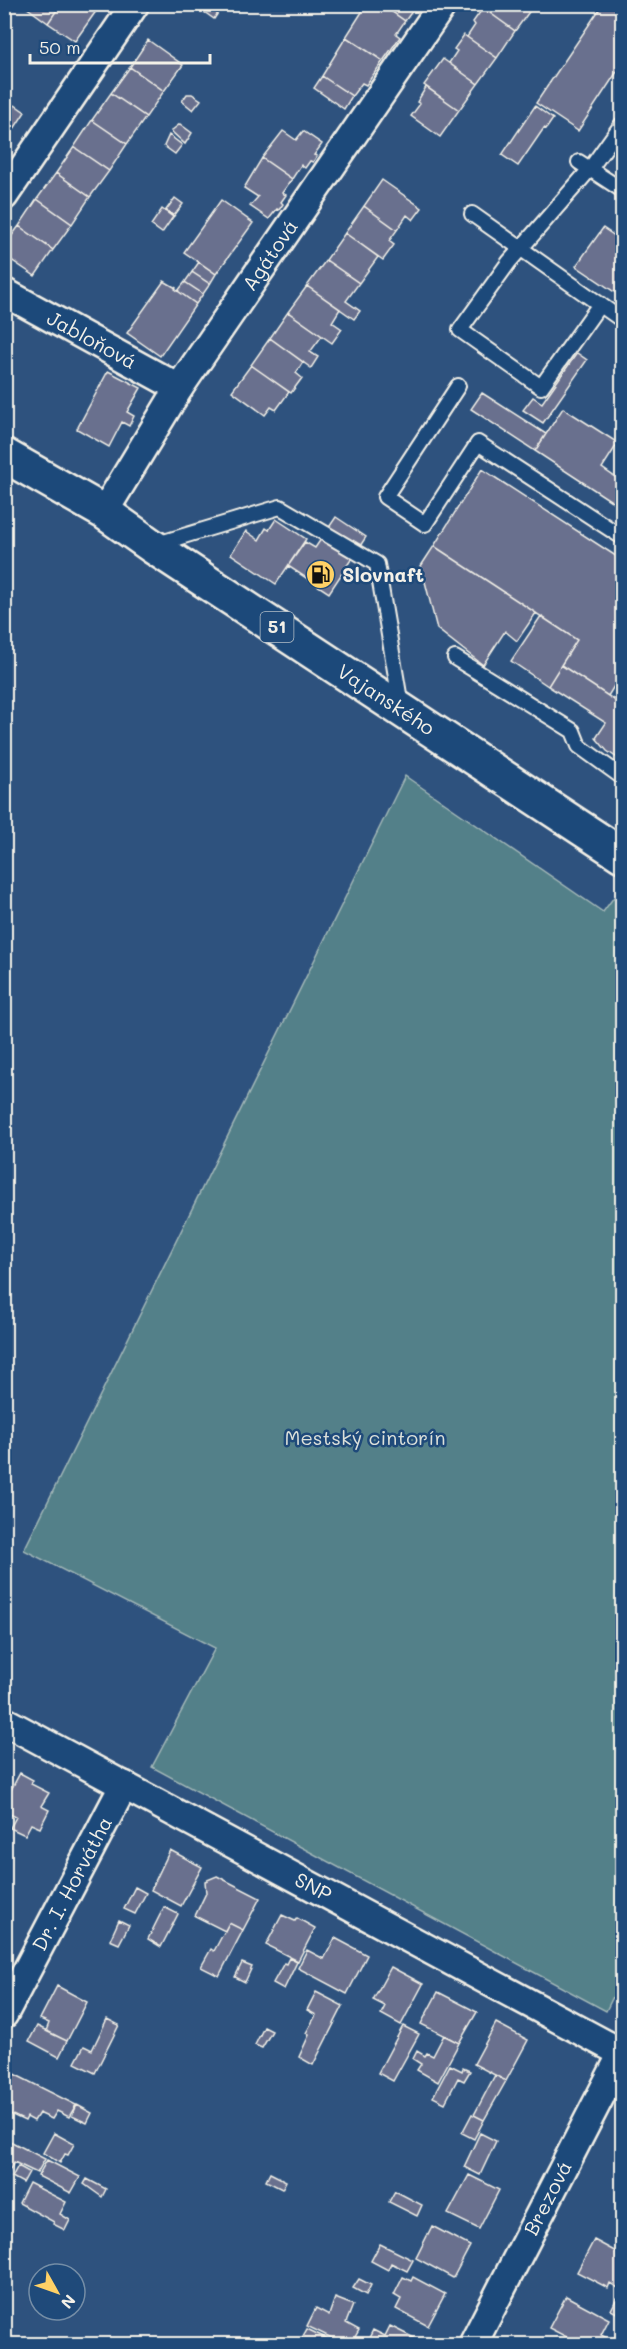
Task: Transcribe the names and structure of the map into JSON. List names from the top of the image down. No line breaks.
{"streets":{"main road":["51","Vajanského"],"street":["Agátová","Jabloňová","Dr. I. Horvátha","SNP","Brezová"]},"crossings":[["Agátová","Jabloňová"],["Agátová","51"],["51","Vajanského"],["Dr. I. Horvátha","SNP"],["SNP","Brezová"]],"parks":["Mestský cintorín"],"places":{"fuel station":["Slovnaft"]},"scale_bar":"50 m","north":"bottom right"}
